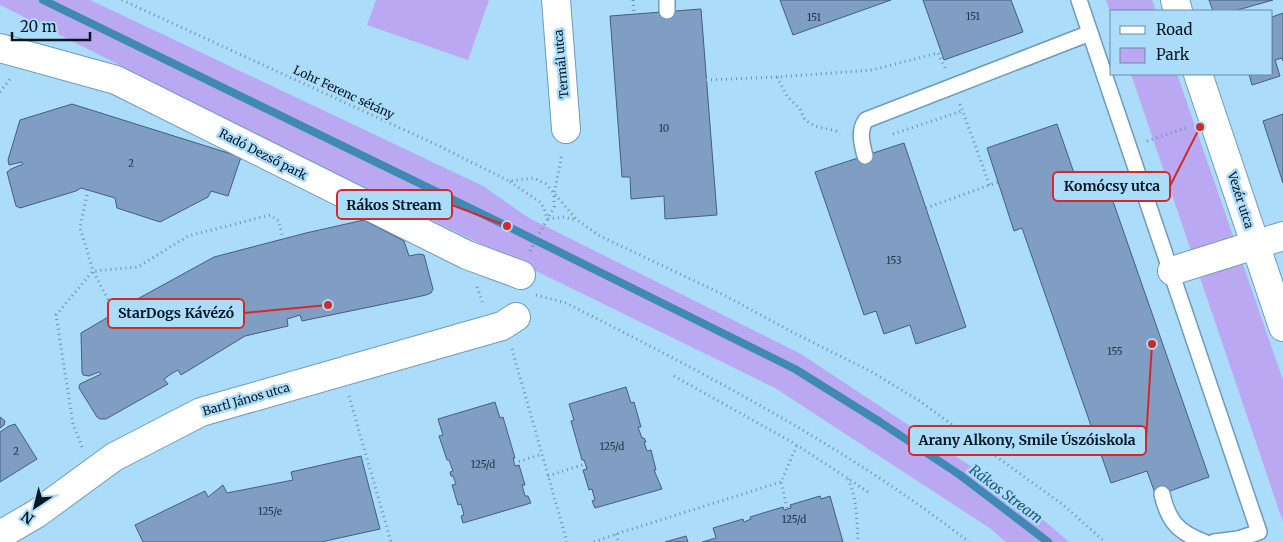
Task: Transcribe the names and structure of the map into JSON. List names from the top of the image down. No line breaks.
{"streets":{"street":["Termál utca","Radó Dezső park","Vezér utca","Bartl János utca"],"path":["Lohr Ferenc sétány"]},"water":["Rákos Stream"],"places":["Komócsy utca","Rákos Stream","StarDogs Kávézó","Arany Alkony, Smile Úszóiskola"],"house_numbers":["151","151","10","2","153","155","125/d","2","125/d","125/e","125/d"],"legend":["Road","Park"],"scale_bar":"20 m","north":"bottom left"}
